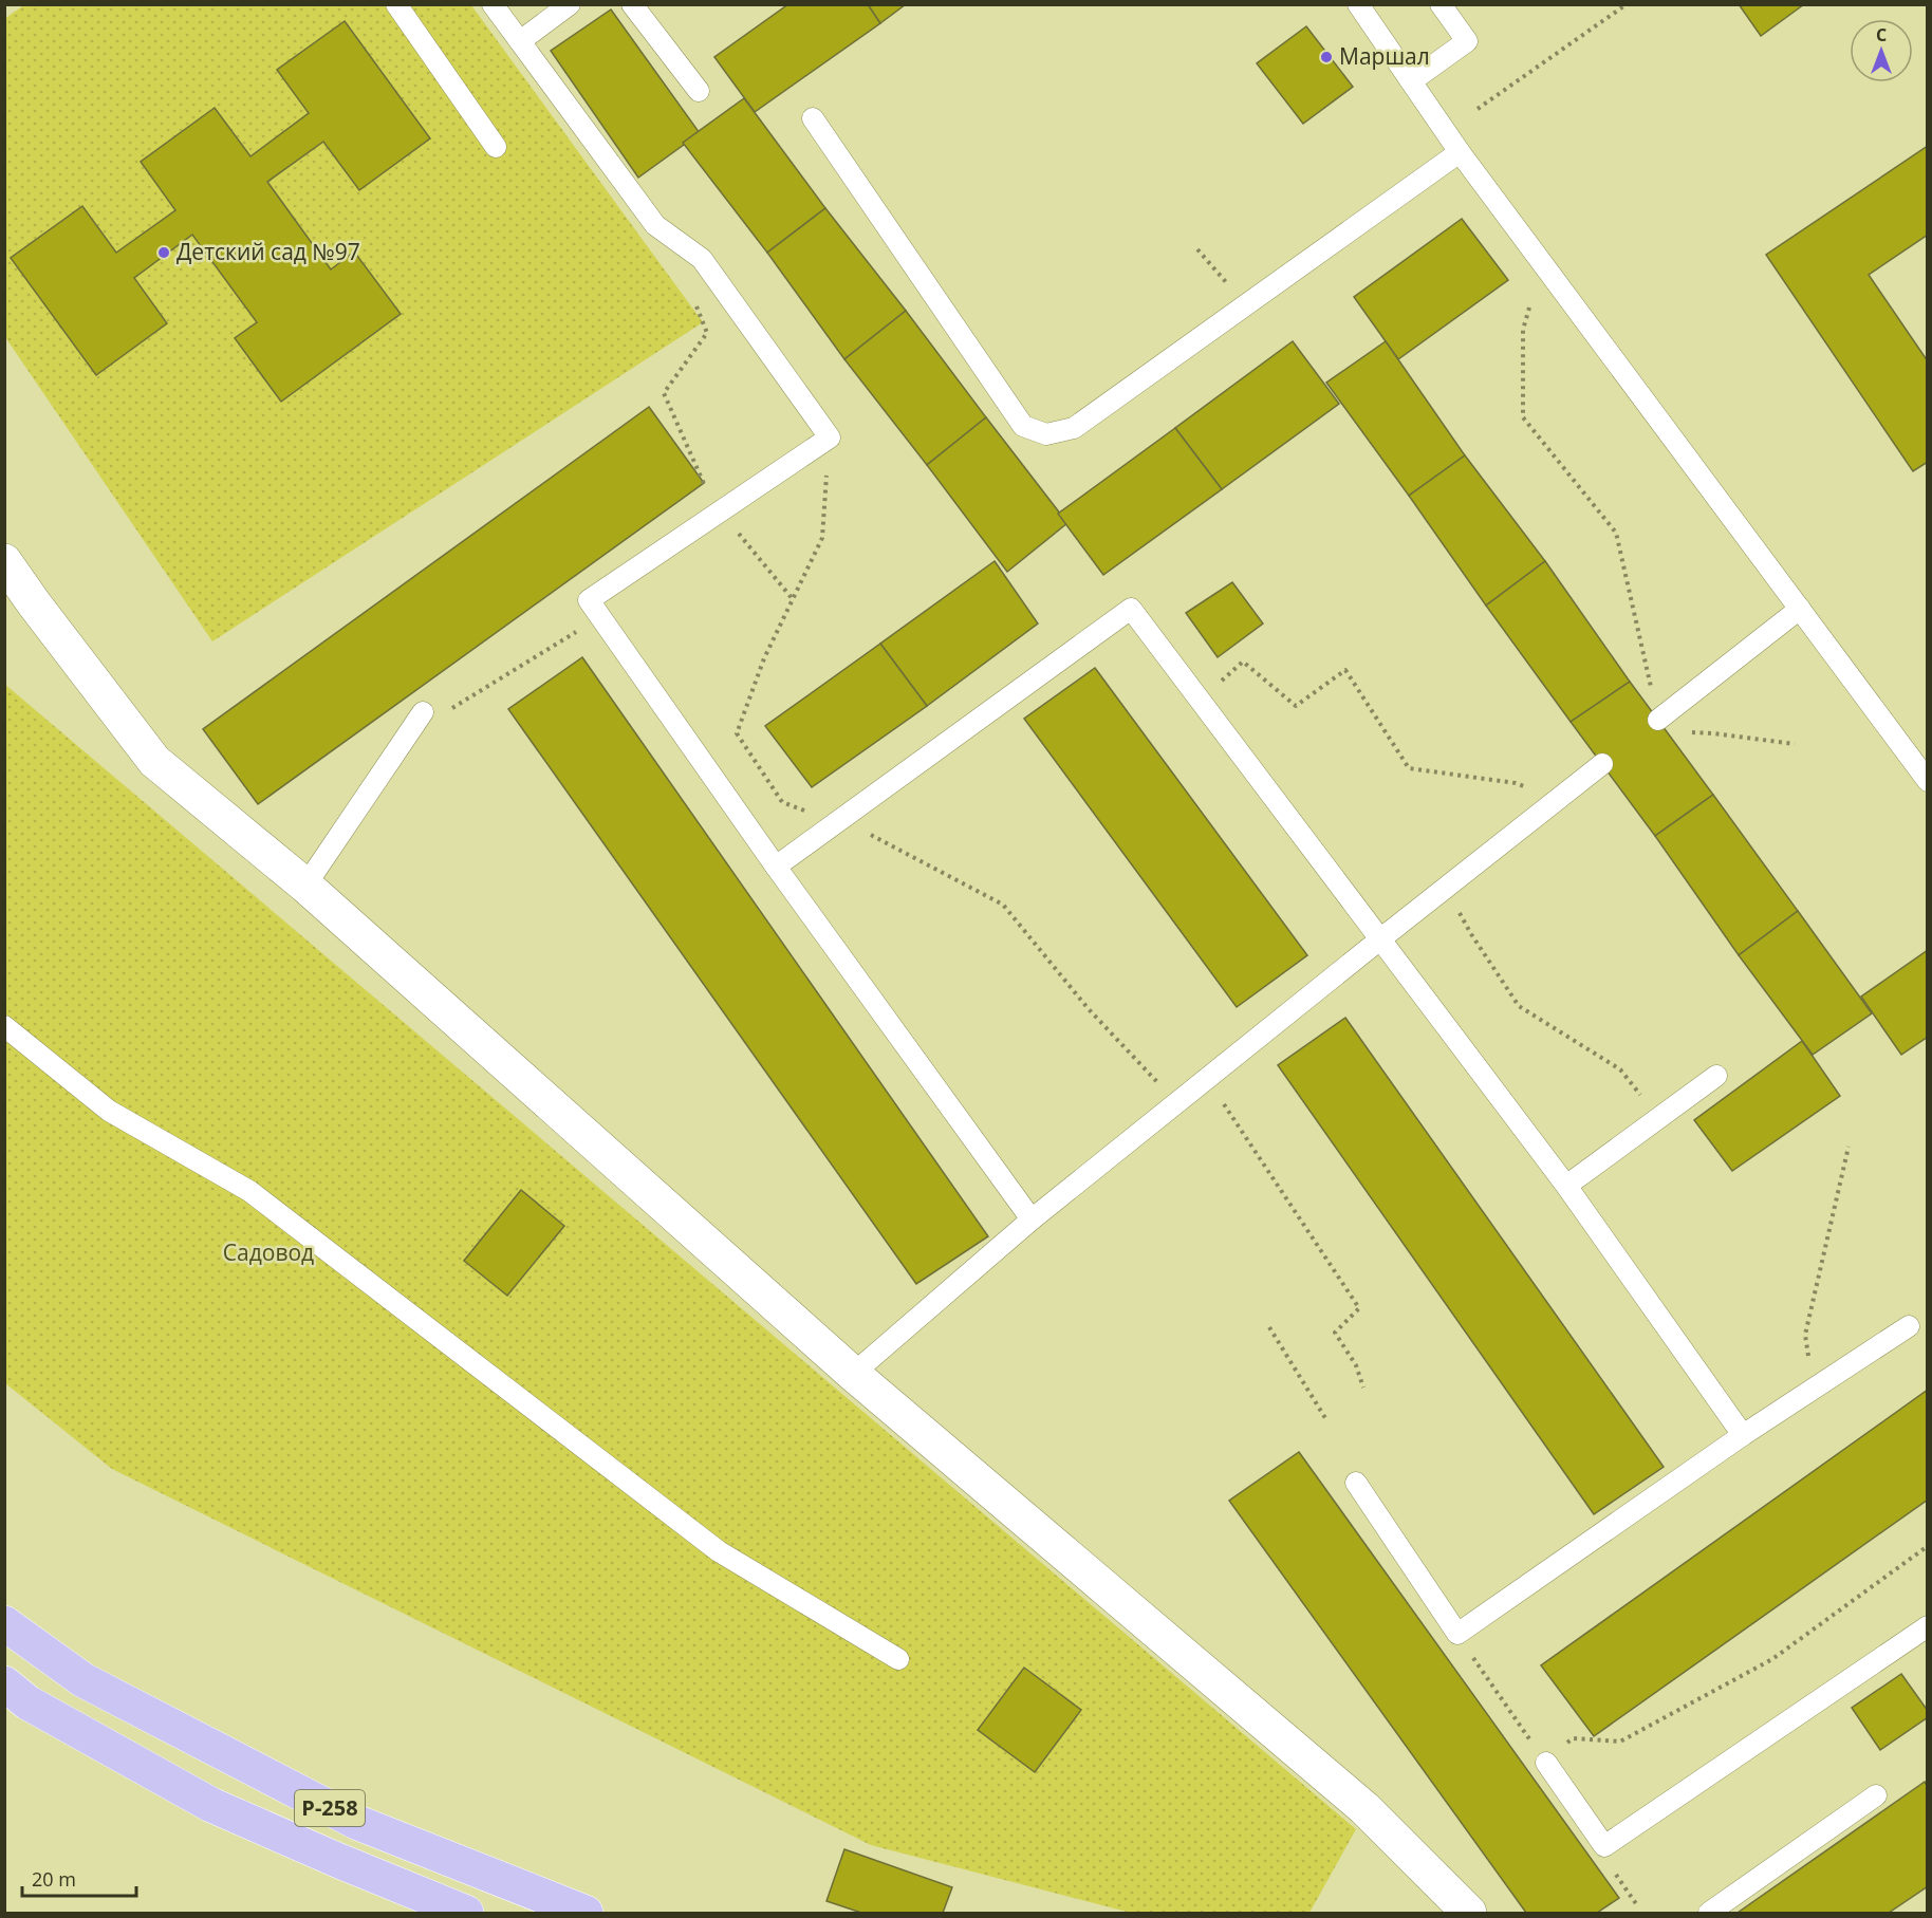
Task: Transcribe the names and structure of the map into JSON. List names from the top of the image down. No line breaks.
{"streets":{"main road":["Р-258"]},"parks":["Садовод"],"places":["Маршал","Детский сад №97"],"scale_bar":"20 m","north":"top"}
